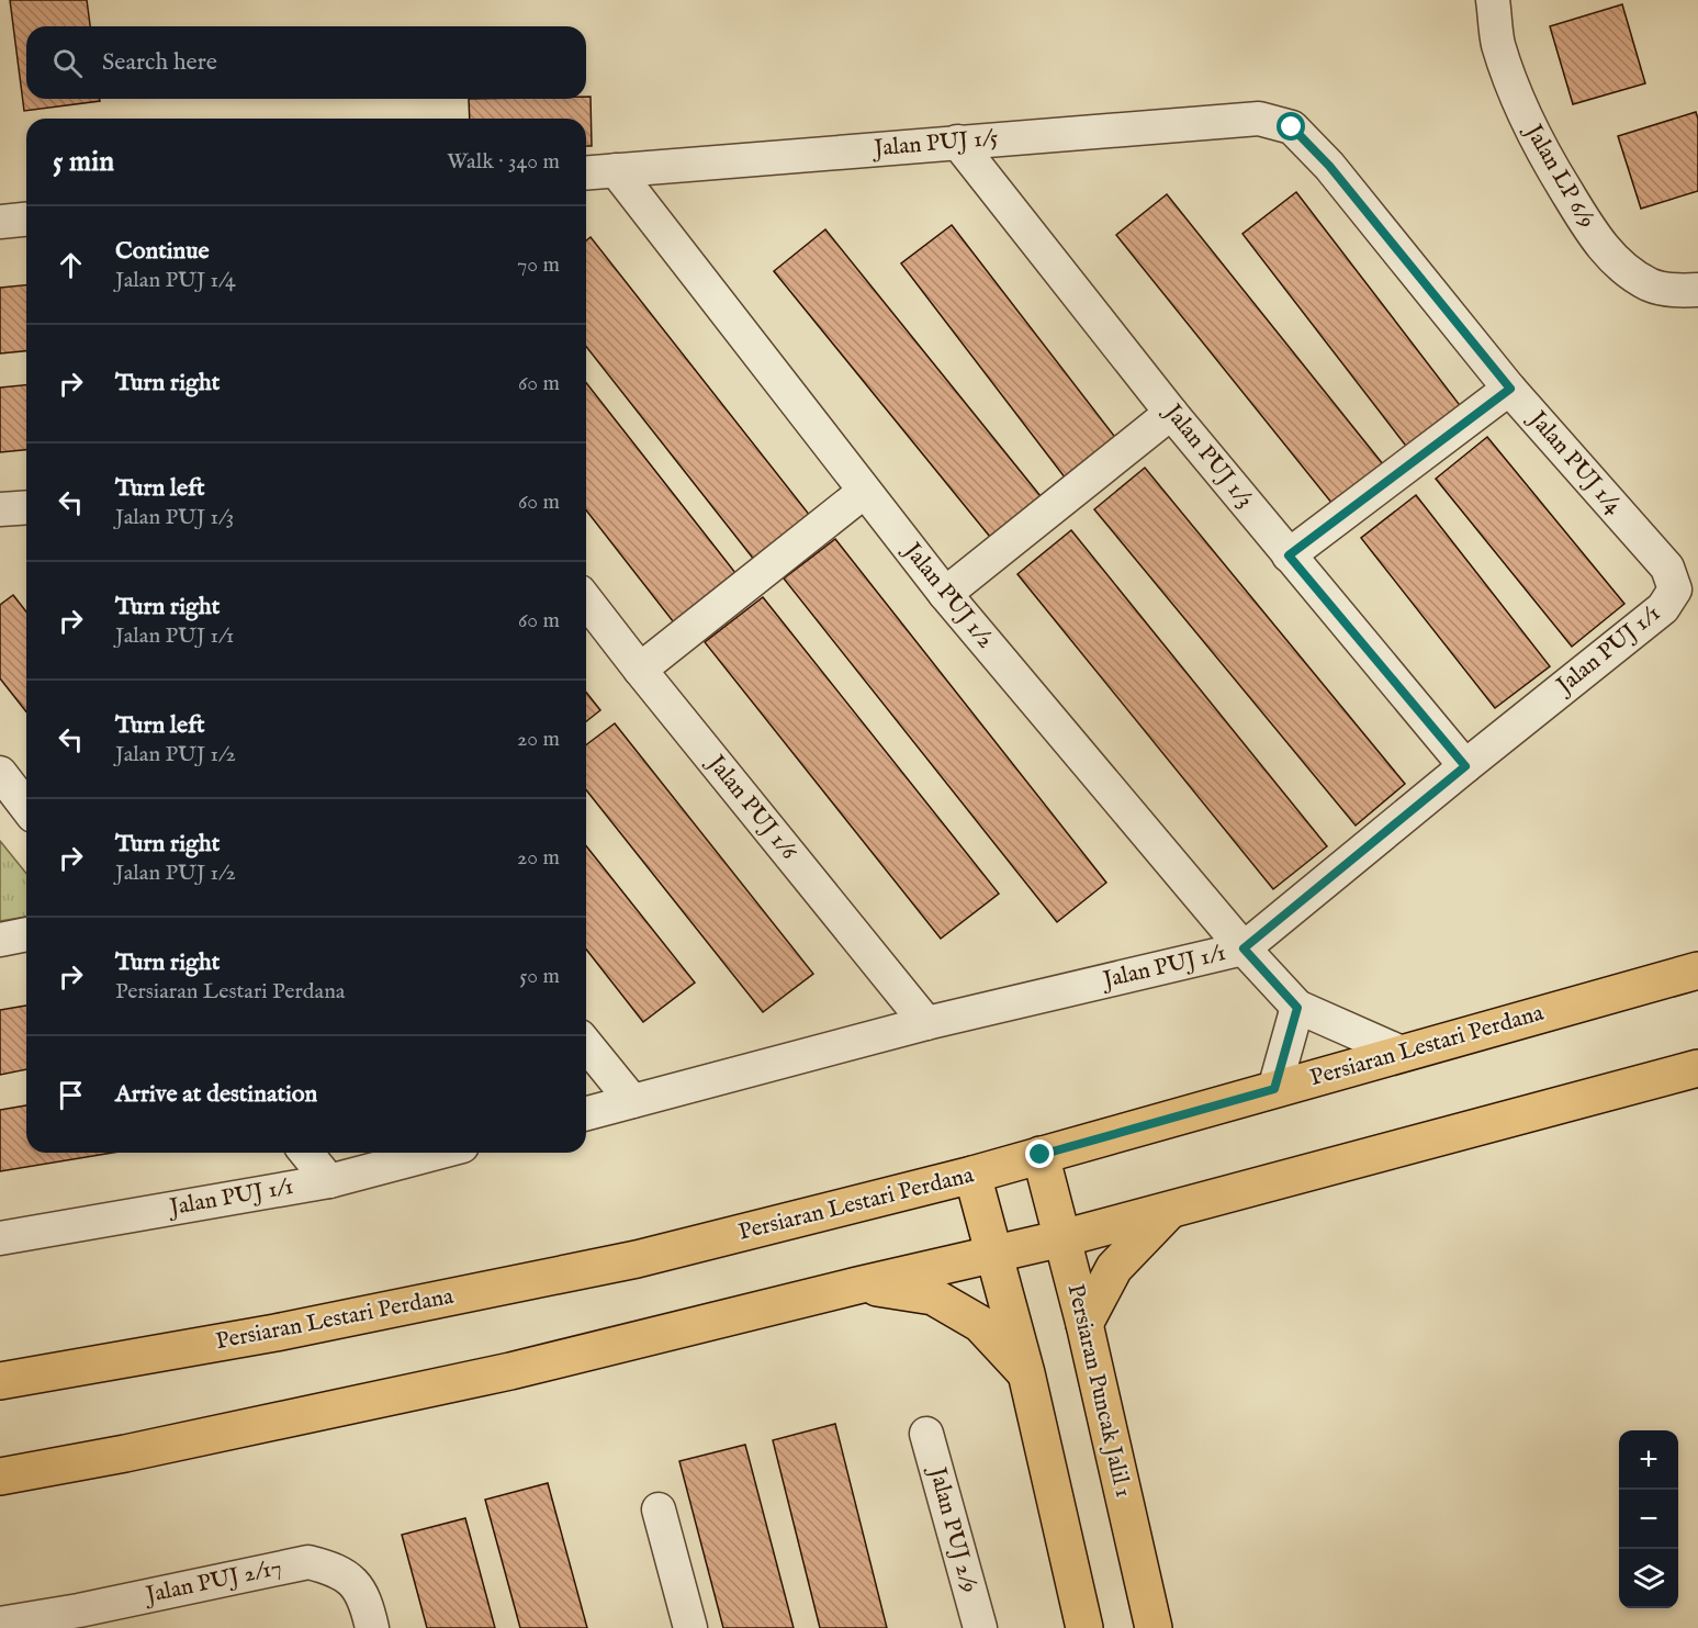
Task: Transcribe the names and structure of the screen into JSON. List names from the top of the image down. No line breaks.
{"streets":{"main road":["Persiaran Lestari Perdana","Persiaran Puncak Jalil 1"],"street":["Jalan PUJ 1/5","Jalan LP 6/9","Jalan PUJ 1/3","Jalan PUJ 1/4","Jalan PUJ 1/2","Jalan PUJ 1/1","Jalan PUJ 1/6","Jalan PUJ 2/9","Jalan PUJ 2/17"]},"crossings":[["Jalan PUJ 1/5","Jalan PUJ 1/3"],["Jalan PUJ 1/5","Jalan PUJ 1/4"],["Jalan PUJ 1/5","Jalan PUJ 1/2"],["Jalan PUJ 1/3","Jalan PUJ 1/1"],["Jalan PUJ 1/4","Jalan PUJ 1/1"],["Jalan PUJ 1/2","Jalan PUJ 1/1"],["Jalan PUJ 1/2","Persiaran Lestari Perdana"],["Jalan PUJ 1/1","Jalan PUJ 1/6"],["Persiaran Lestari Perdana","Persiaran Puncak Jalil 1"]],"page":{"search":"Search here","heading":["5 min","Walk · 340 m"],"list":[["Continue","Jalan PUJ 1/4","70 m"],["Turn right","60 m"],["Turn left","Jalan PUJ 1/3","60 m"],["Turn right","Jalan PUJ 1/1","60 m"],["Turn left","Jalan PUJ 1/2","20 m"],["Turn right","Jalan PUJ 1/2","20 m"],["Turn right","Persiaran Lestari Perdana","50 m"],"Arrive at destination"],"map_buttons":["+","−"]}}
